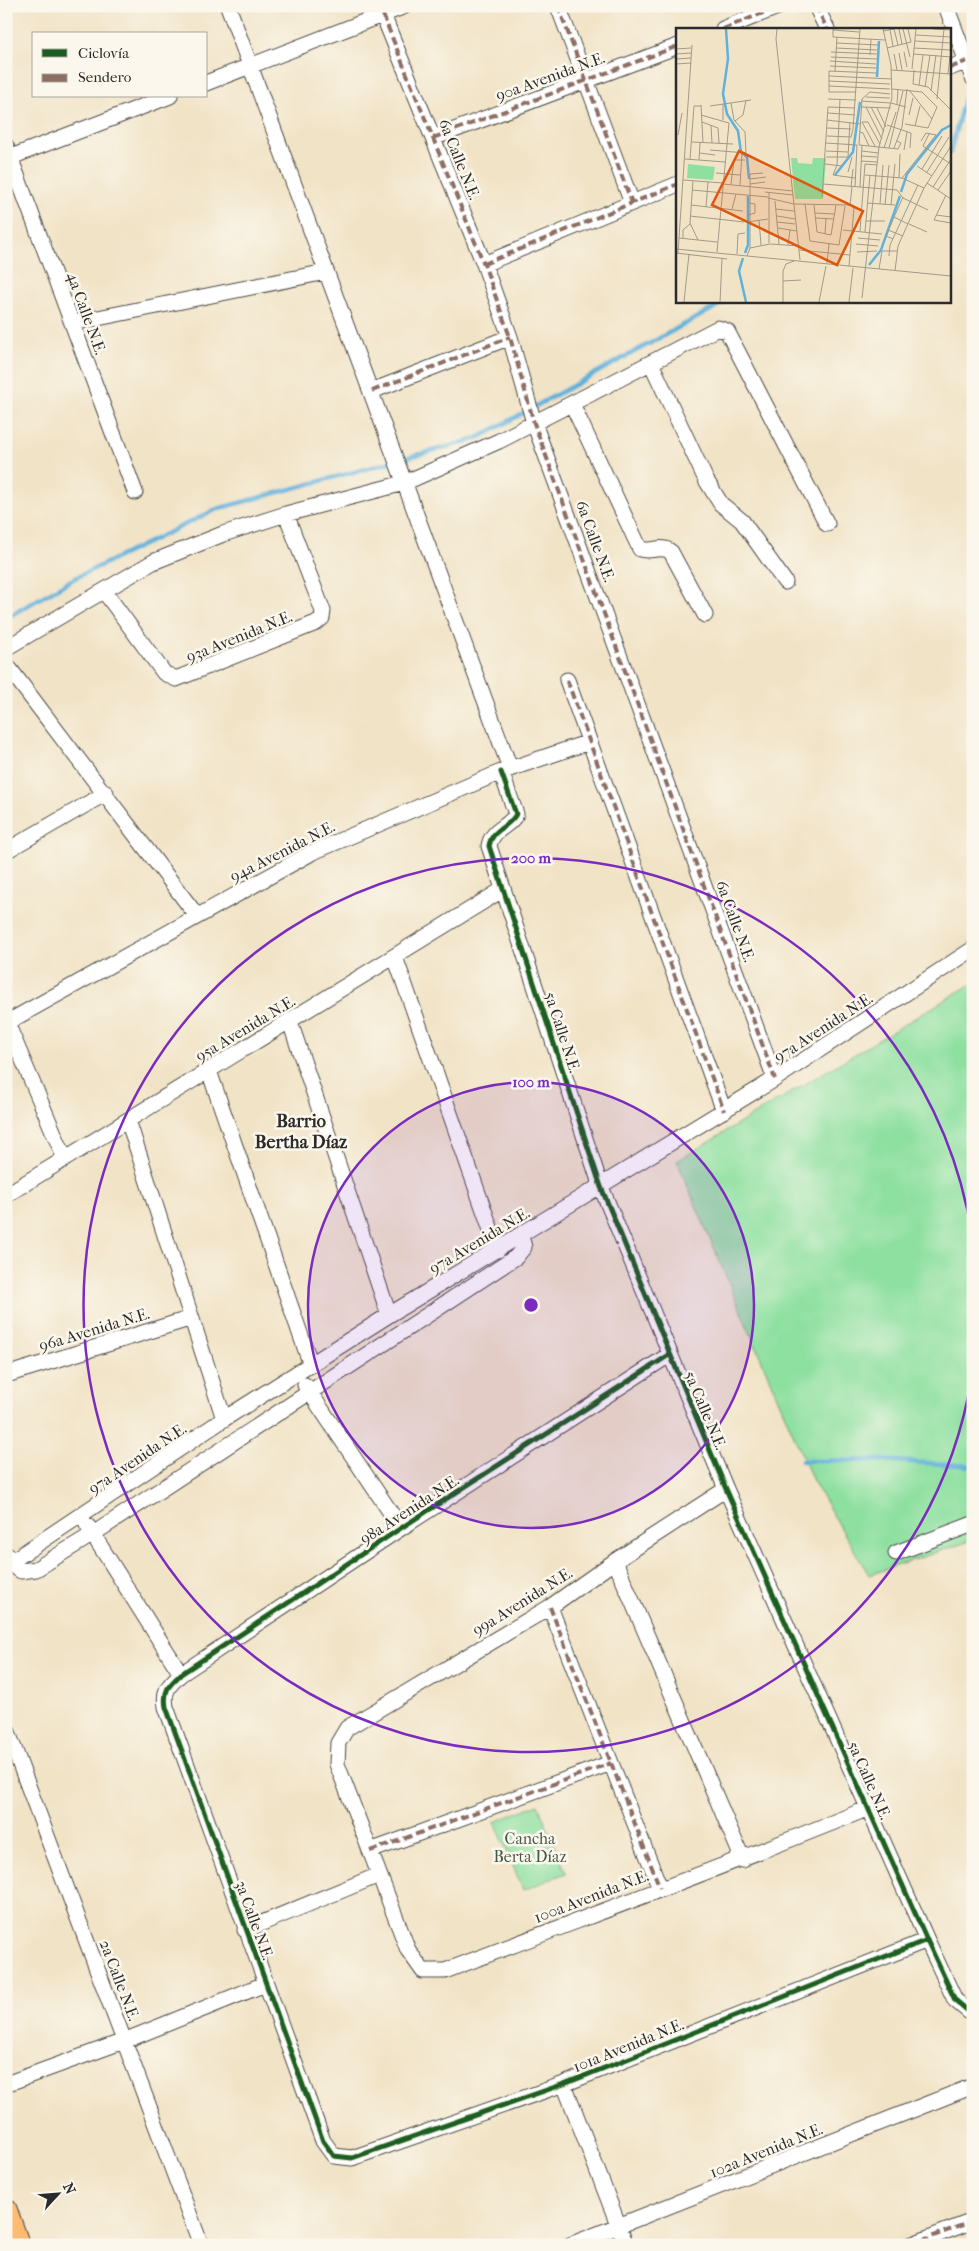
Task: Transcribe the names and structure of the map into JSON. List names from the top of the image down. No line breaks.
{"streets":{"street":["90a Avenida N.E.","6a Calle N.E.","4a Calle N.E.","93a Avenida N.E.","94a Avenida N.E.","97a Avenida N.E.","95a Avenida N.E.","5a Calle N.E.","96a Avenida N.E.","98a Avenida N.E.","99a Avenida N.E.","100a Avenida N.E.","3a Calle N.E.","2a Calle N.E.","101a Avenida N.E.","102a Avenida N.E."]},"crossings":[["90a Avenida N.E.","6a Calle N.E."],["6a Calle N.E.","97a Avenida N.E."],["94a Avenida N.E.","5a Calle N.E."],["97a Avenida N.E.","5a Calle N.E."],["95a Avenida N.E.","5a Calle N.E."],["5a Calle N.E.","98a Avenida N.E."],["5a Calle N.E.","99a Avenida N.E."],["5a Calle N.E.","100a Avenida N.E."],["5a Calle N.E.","101a Avenida N.E."],["98a Avenida N.E.","3a Calle N.E."],["3a Calle N.E.","101a Avenida N.E."]],"districts":["Barrio Bertha Díaz"],"parks":["Cancha Berta Díaz"],"legend":["Ciclovía","Sendero"],"north":"top right","rings":["200 m","100 m"]}
